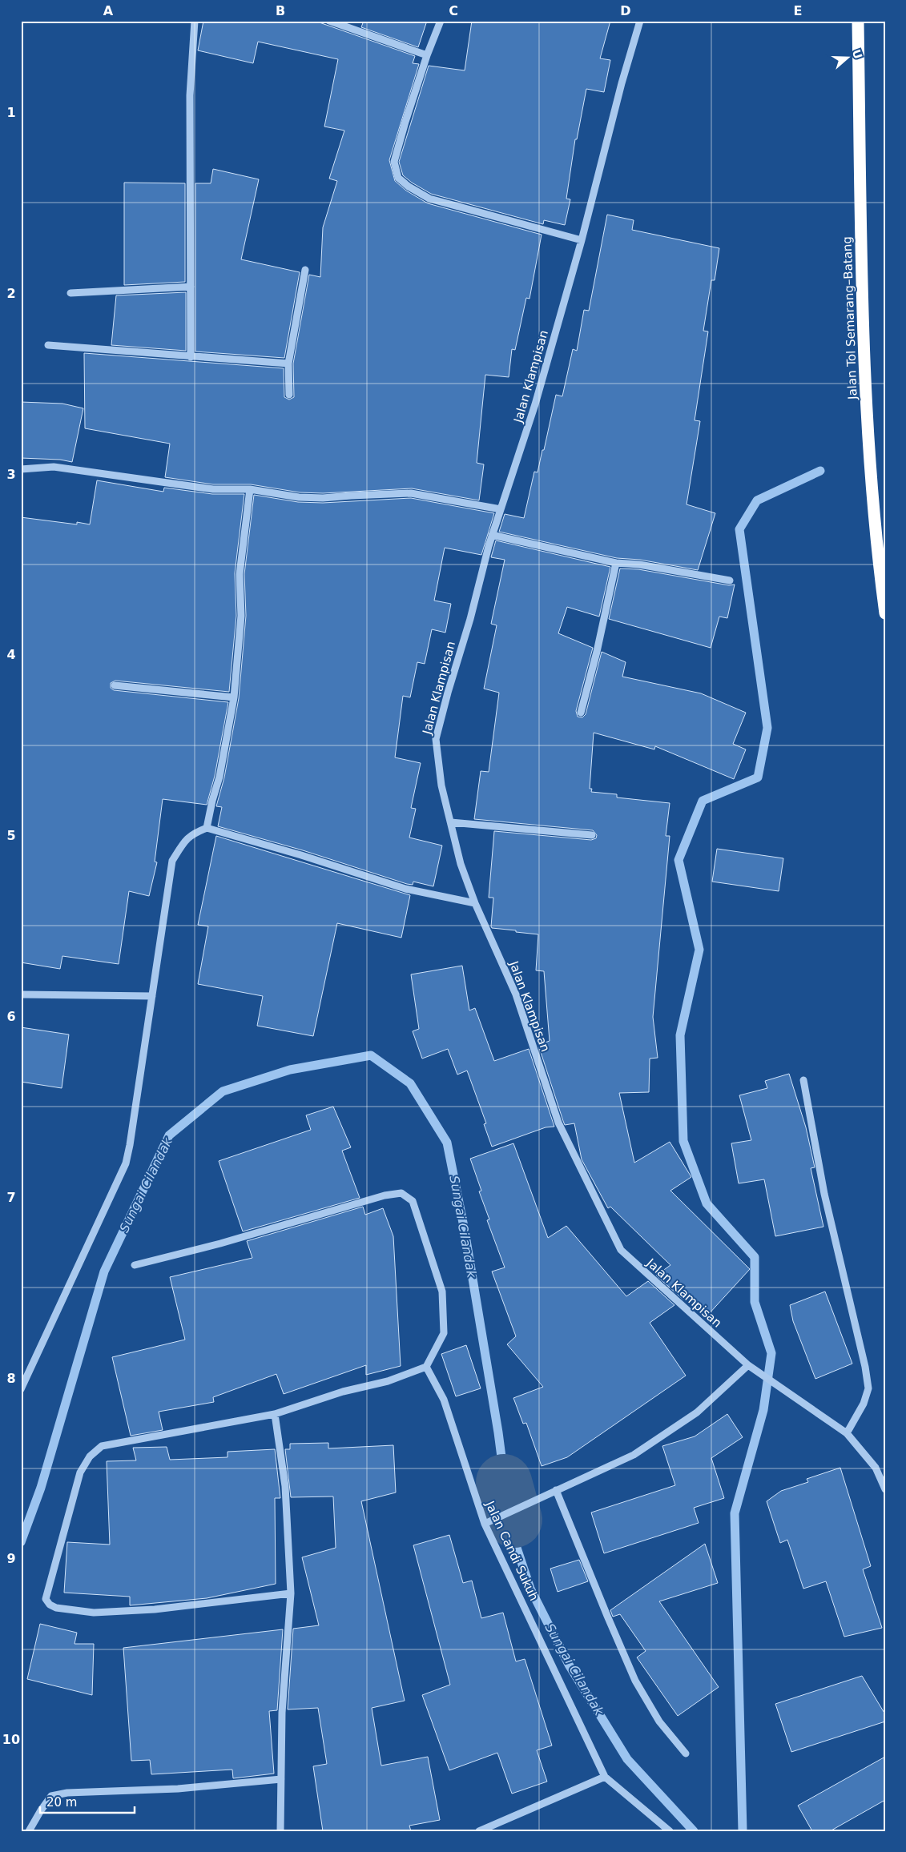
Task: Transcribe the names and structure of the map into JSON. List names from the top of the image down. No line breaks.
{"streets":{"highway":["Jalan Tol Semarang–Batang"],"street":["Jalan Klampisan","Jalan Candi Sukuh"]},"water":["Sungai Cilandak"],"scale_bar":"20 m","north":"right","grid":{"columns":["A","B","C","D","E"],"rows":["1","2","3","4","5","6","7","8","9","10"]}}
